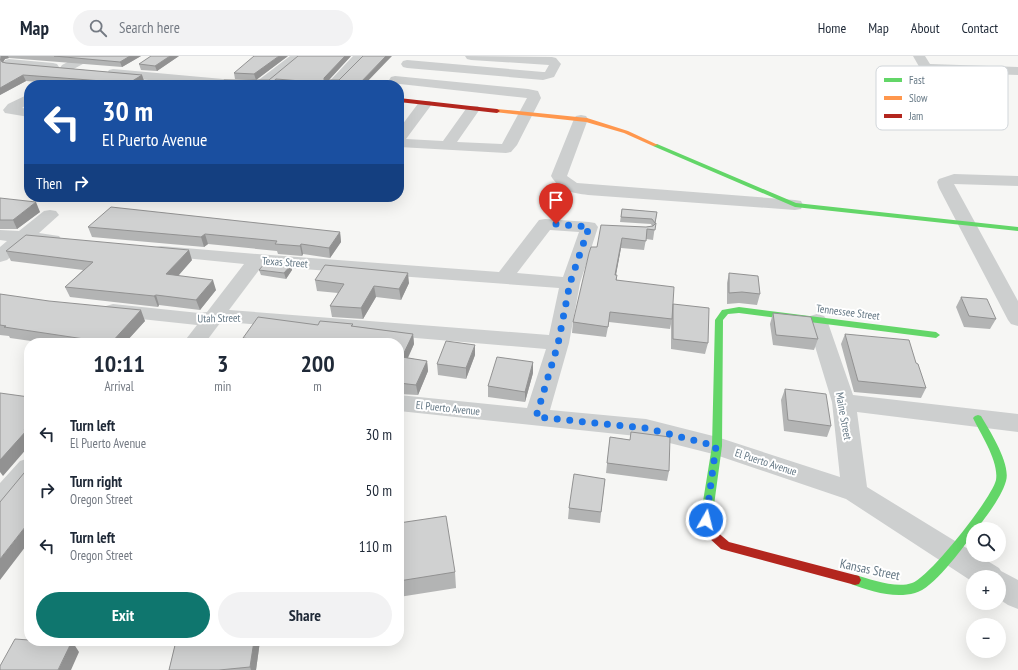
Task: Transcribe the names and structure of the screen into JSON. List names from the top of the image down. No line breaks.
{"streets":{"street":["Texas Street","Tennessee Street","Utah Street","El Puerto Avenue","Maine Street","Kansas Street"]},"crossings":[["Tennessee Street","El Puerto Avenue"],["Tennessee Street","Maine Street"],["Tennessee Street","Kansas Street"],["El Puerto Avenue","Maine Street"],["El Puerto Avenue","Kansas Street"]],"legend":["Fast","Slow","Jam"],"page":{"header":"Map","search":"Search here","nav":["Home","Map","About","Contact"],"turn":["30 m","El Puerto Avenue"],"then":"Then","eta":["10:11","Arrival","3","min","200","m"],"list":[{"name":"Turn left","note":"El Puerto Avenue","value":"30 m"},{"name":"Turn right","note":"Oregon Street","value":"50 m"},{"name":"Turn left","note":"Oregon Street","value":"110 m"}],"map_buttons":["+","−"],"buttons":["Exit","Share"]}}
